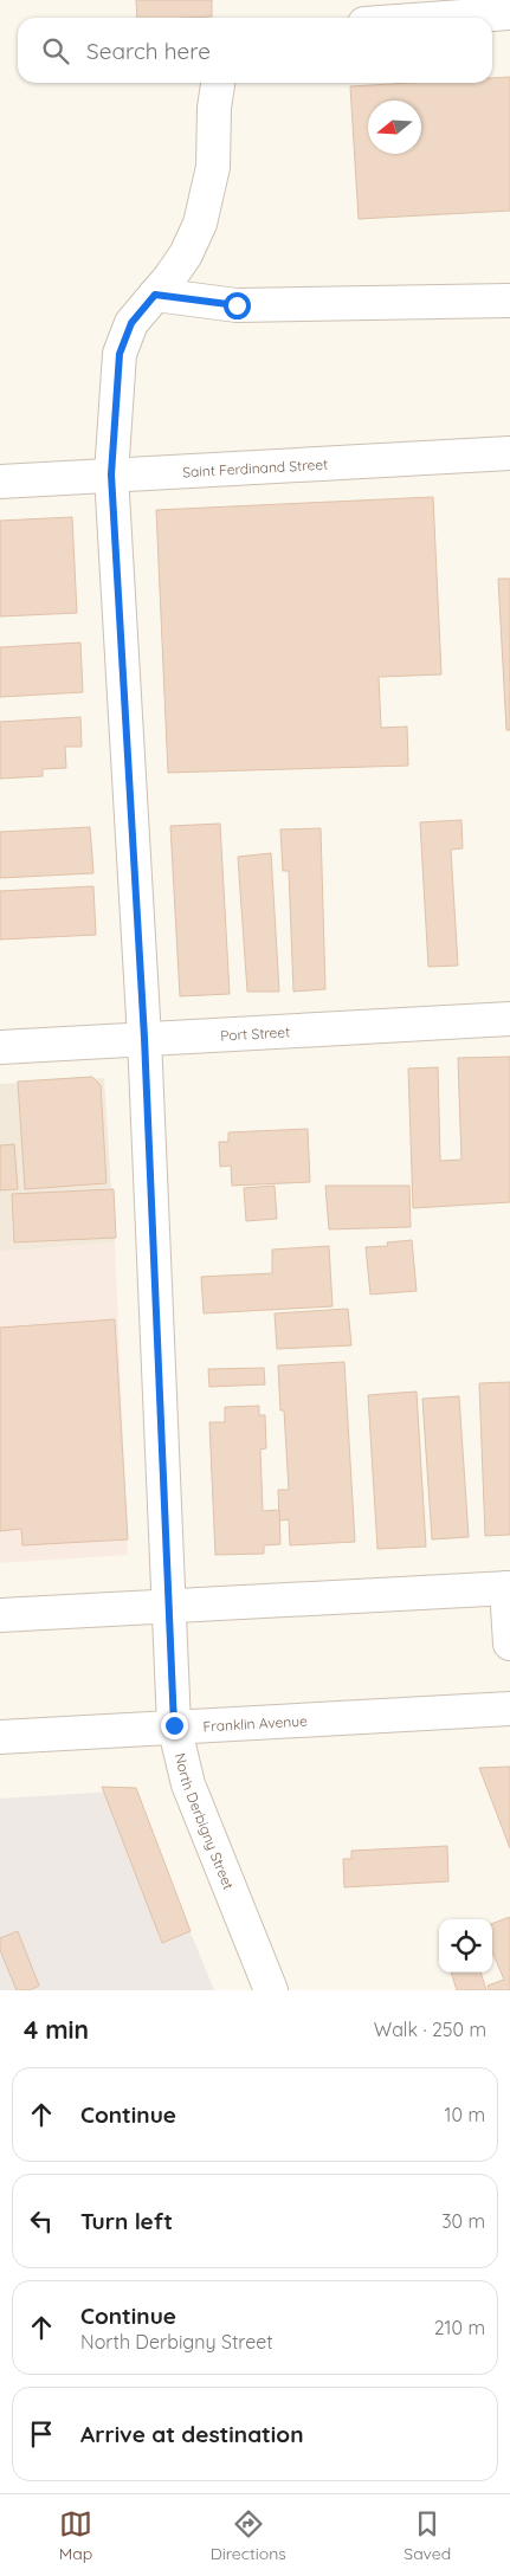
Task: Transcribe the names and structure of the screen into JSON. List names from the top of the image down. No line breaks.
{"streets":{"street":["Saint Ferdinand Street","Port Street","Franklin Avenue","North Derbigny Street"]},"crossings":[["Saint Ferdinand Street","North Derbigny Street"],["Port Street","North Derbigny Street"],["Franklin Avenue","North Derbigny Street"]],"north":"left","page":{"search":"Search here","heading":["4 min","Walk · 250 m"],"list":[["Continue","10 m"],["Turn left","30 m"],["Continue","North Derbigny Street","210 m"],"Arrive at destination"],"nav":["Map","Directions","Saved"]}}
